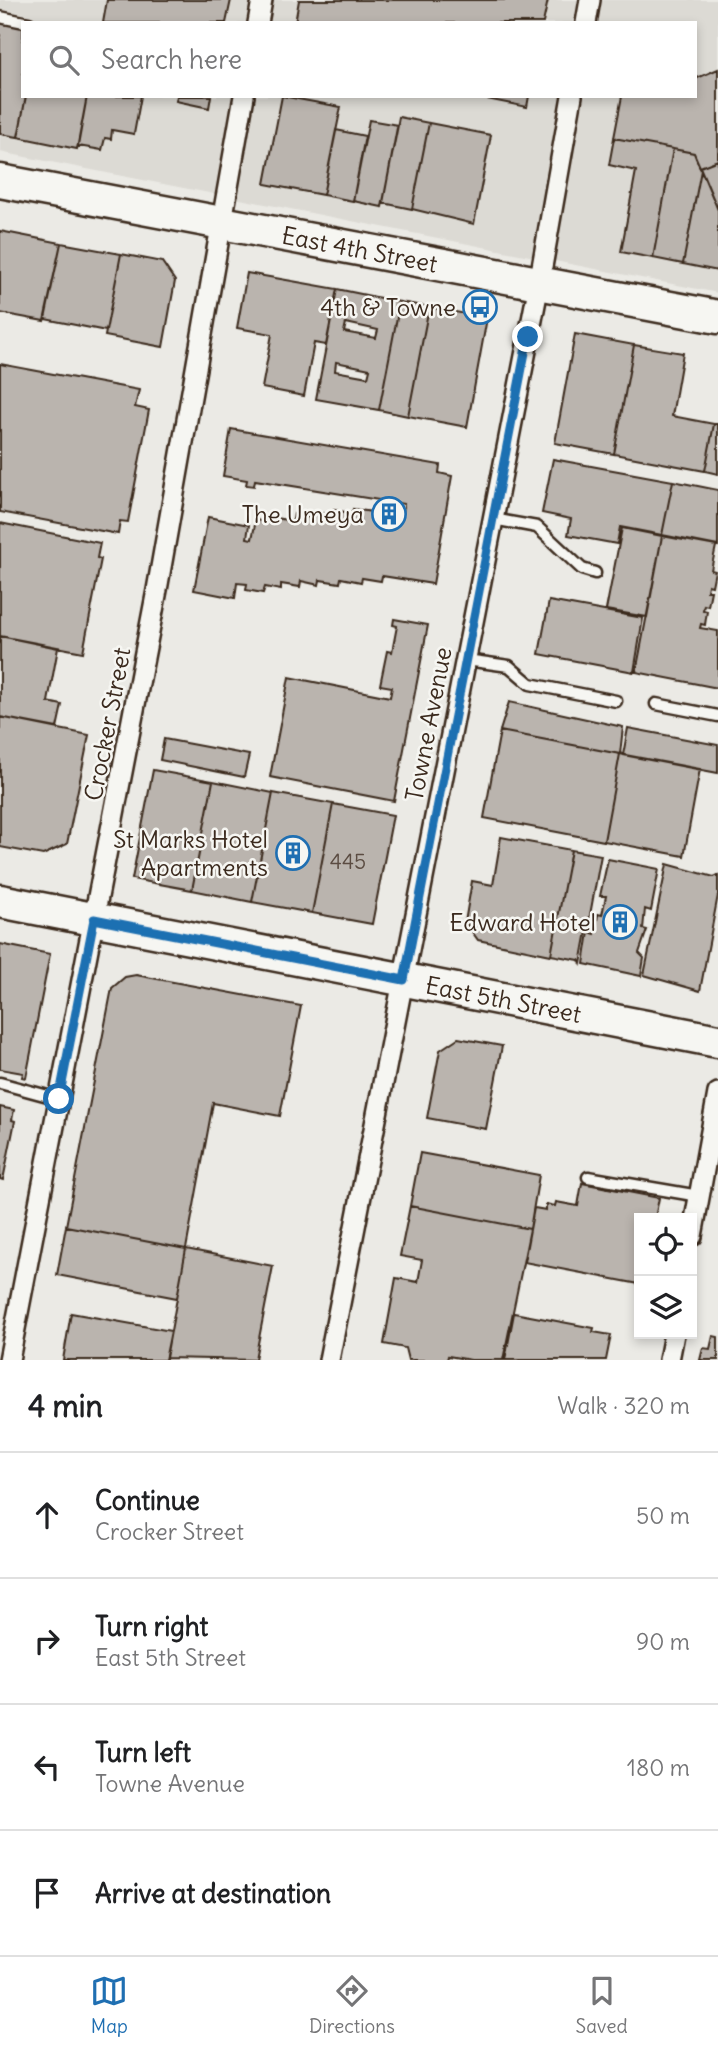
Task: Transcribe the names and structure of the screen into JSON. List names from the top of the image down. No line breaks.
{"streets":{"main road":["East 4th Street","East 5th Street"],"street":["Crocker Street","Towne Avenue"]},"crossings":[["East 4th Street","Crocker Street"],["East 4th Street","Towne Avenue"],["Crocker Street","East 5th Street"],["Towne Avenue","East 5th Street"]],"places":{"bus stop":["4th & Towne"],"building":["The Umeya","St Marks Hotel Apartments","Edward Hotel"]},"house_numbers":["445"],"page":{"search":"Search here","heading":["4 min","Walk · 320 m"],"list":[["Continue","Crocker Street","50 m"],["Turn right","East 5th Street","90 m"],["Turn left","Towne Avenue","180 m"],"Arrive at destination"],"nav":["Map","Directions","Saved"]}}
